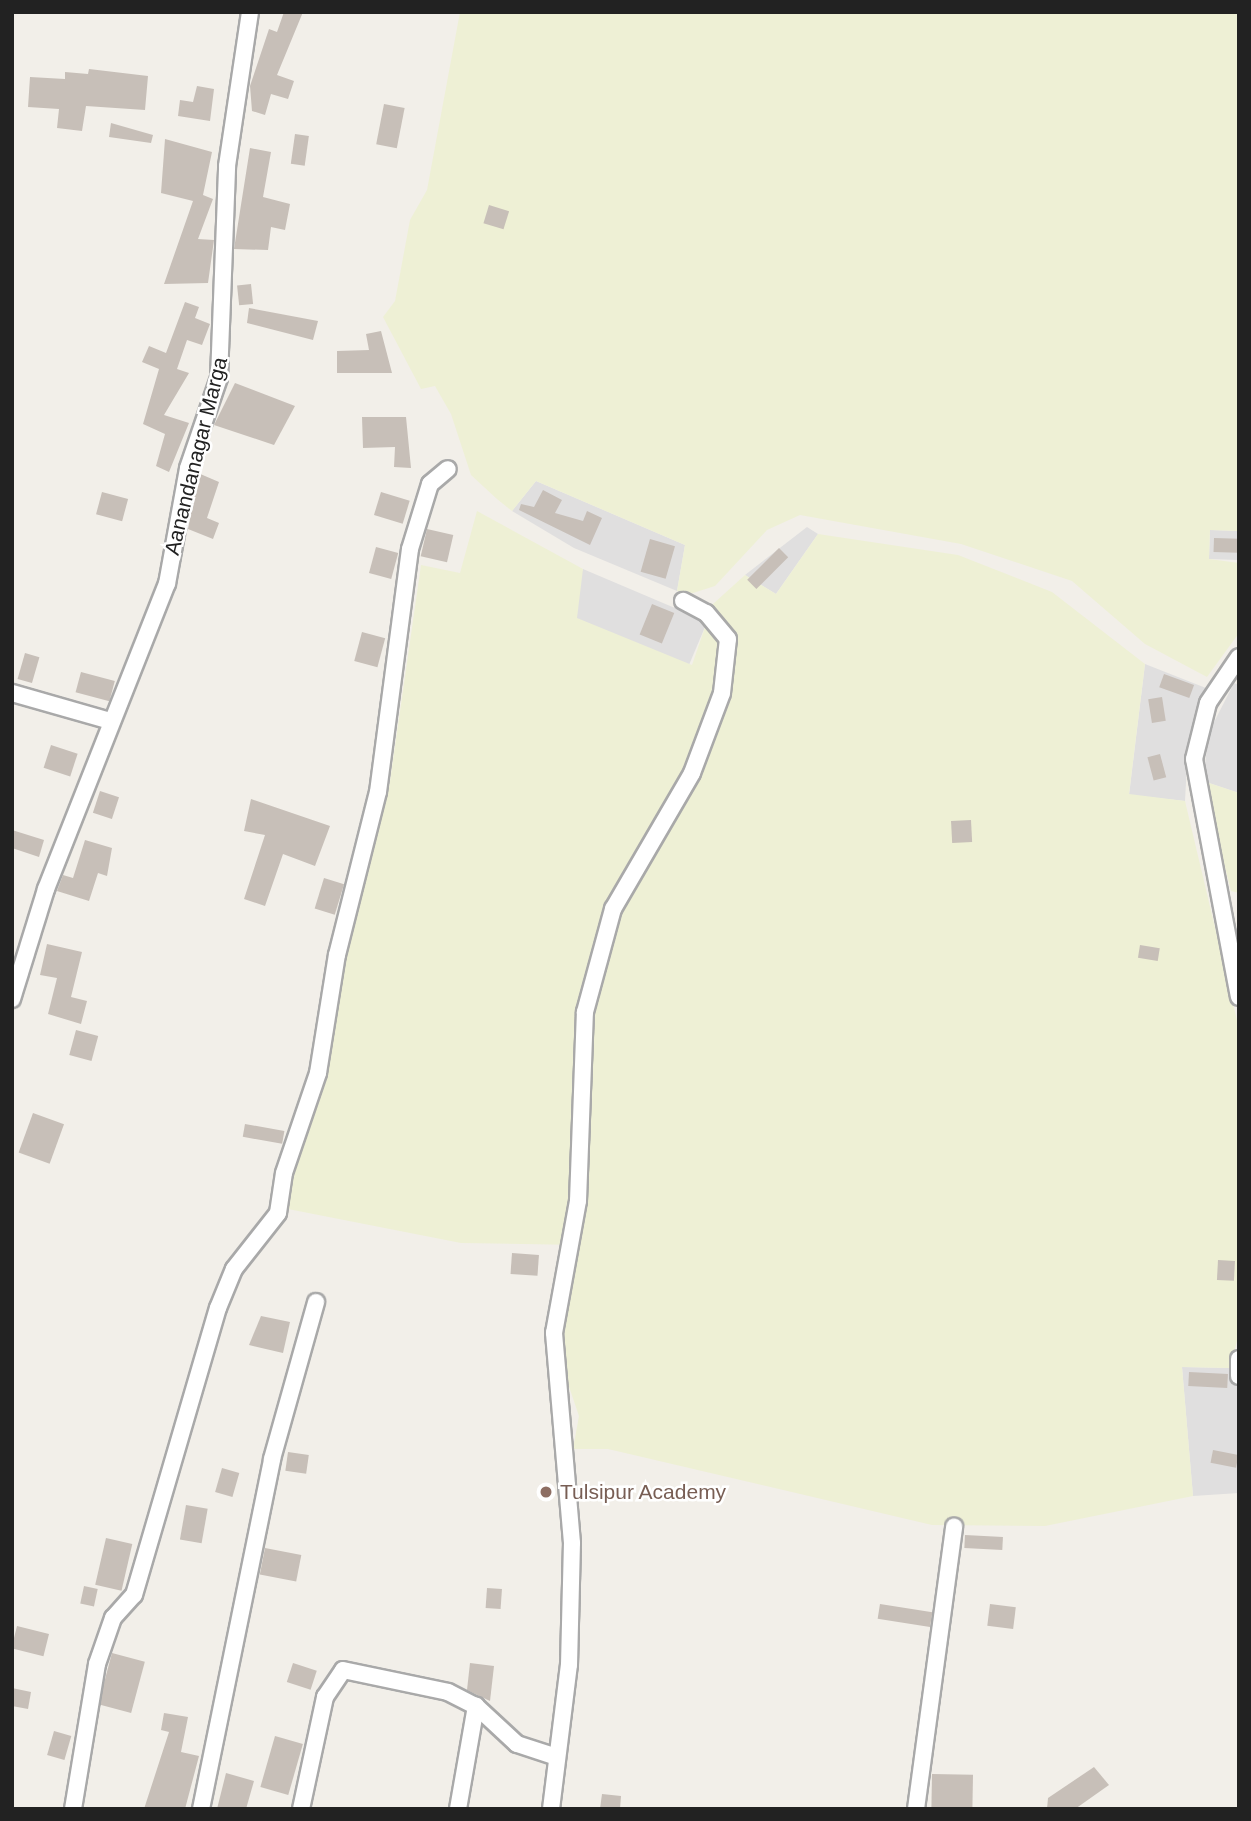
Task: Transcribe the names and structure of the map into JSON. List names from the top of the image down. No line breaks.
{"streets":{"street":["Aanandanagar Marga"]},"places":["Tulsipur Academy"]}
